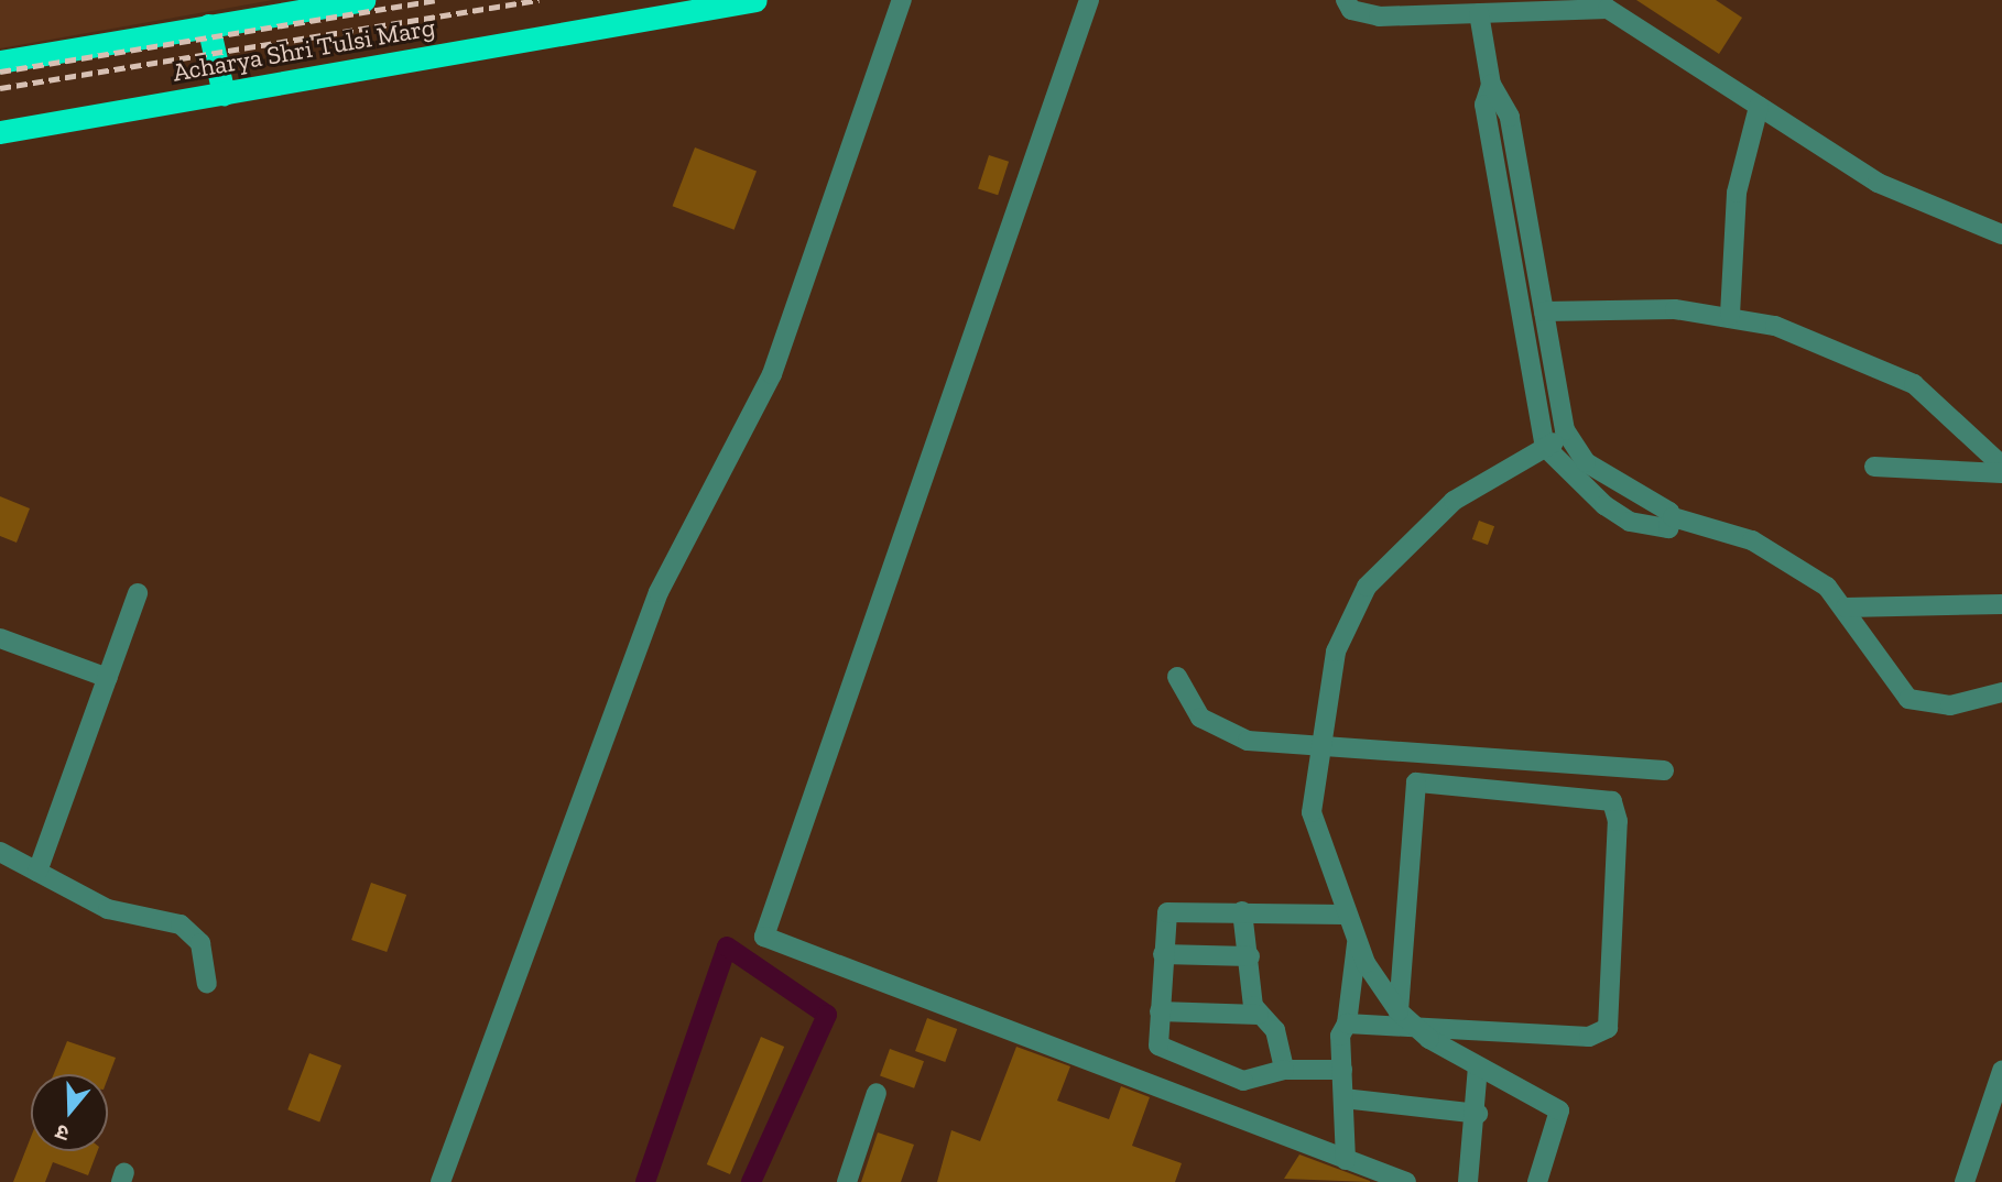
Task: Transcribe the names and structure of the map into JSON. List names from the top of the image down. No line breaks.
{"streets":{"highway":["Acharya Shri Tulsi Marg"]},"north":"bottom"}
